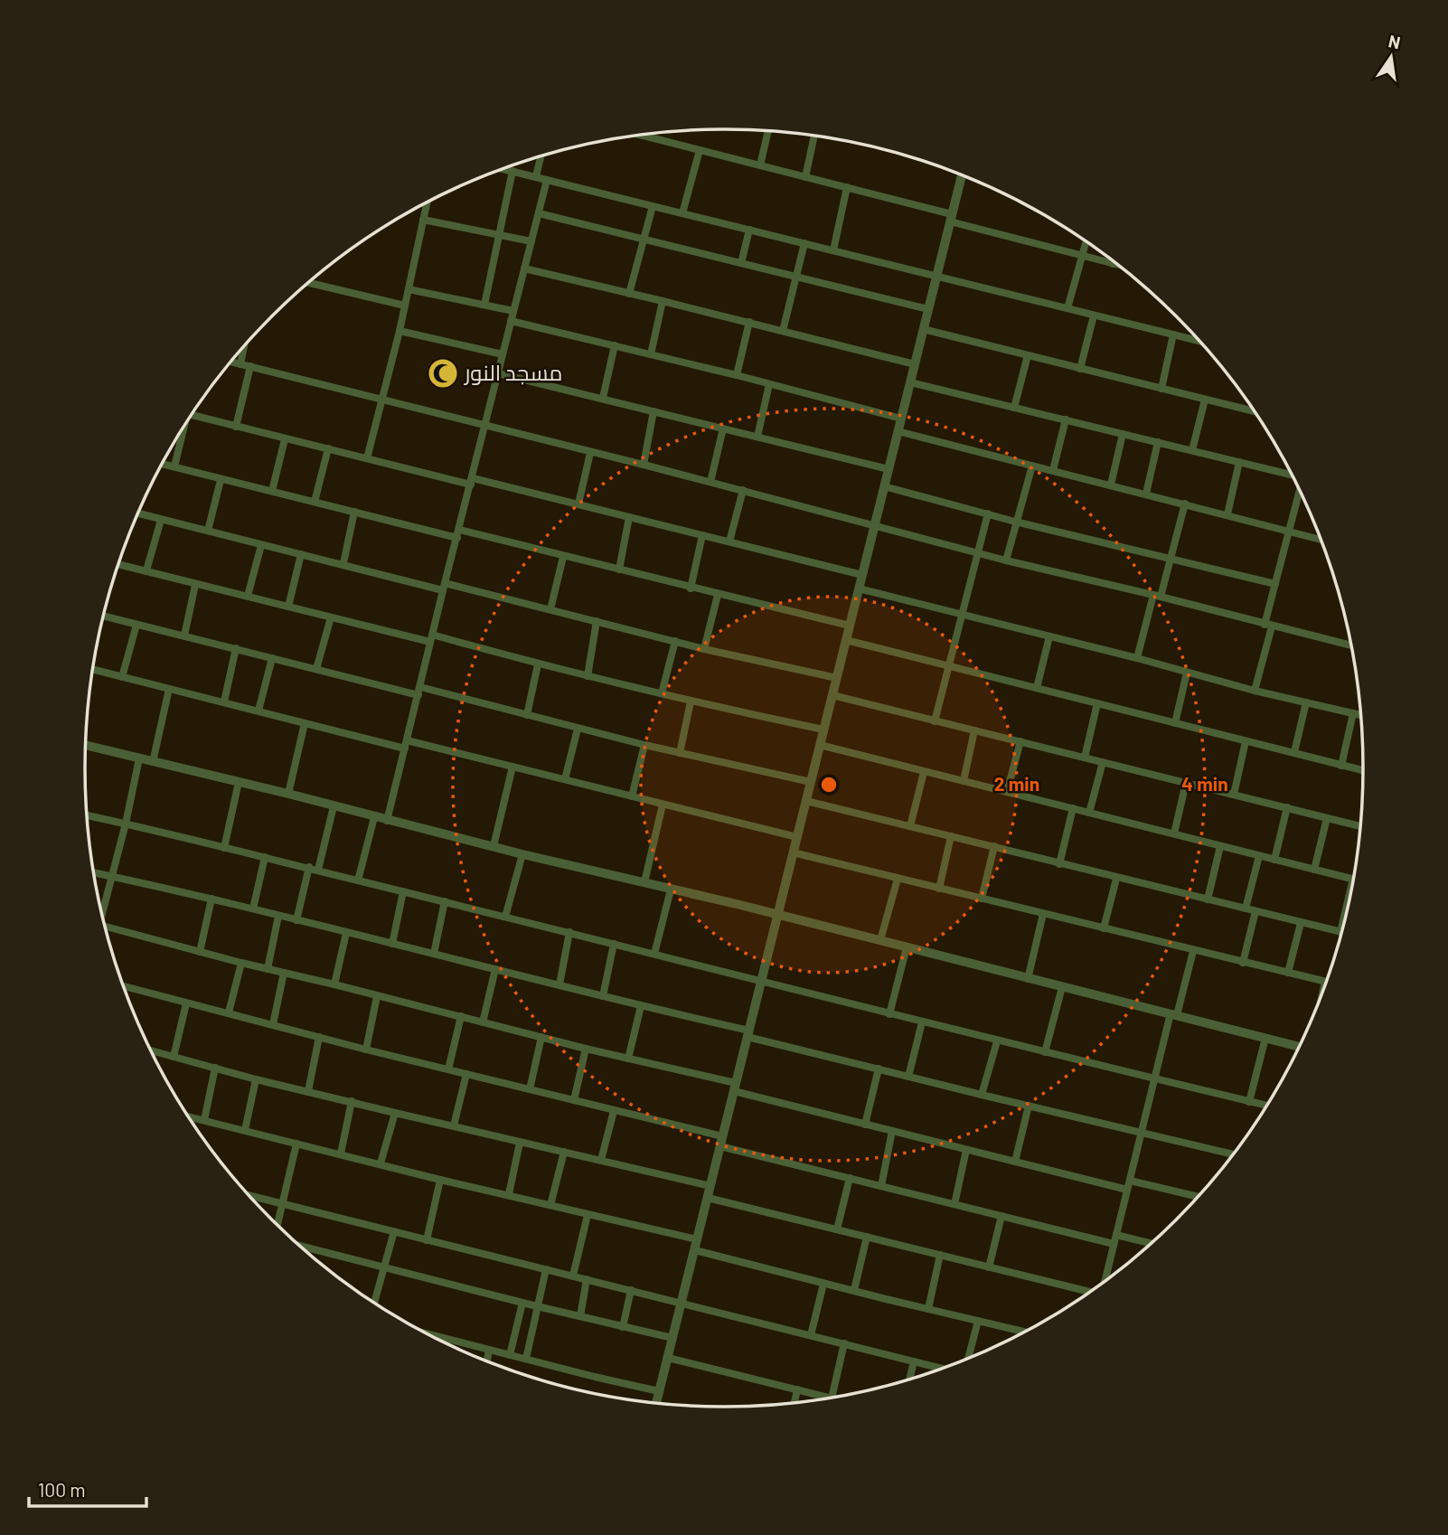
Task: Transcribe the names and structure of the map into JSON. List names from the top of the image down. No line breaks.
{"places":{"mosque":["مسجد النور"]},"scale_bar":"100 m","north":"top","rings":["2 min","4 min"]}
